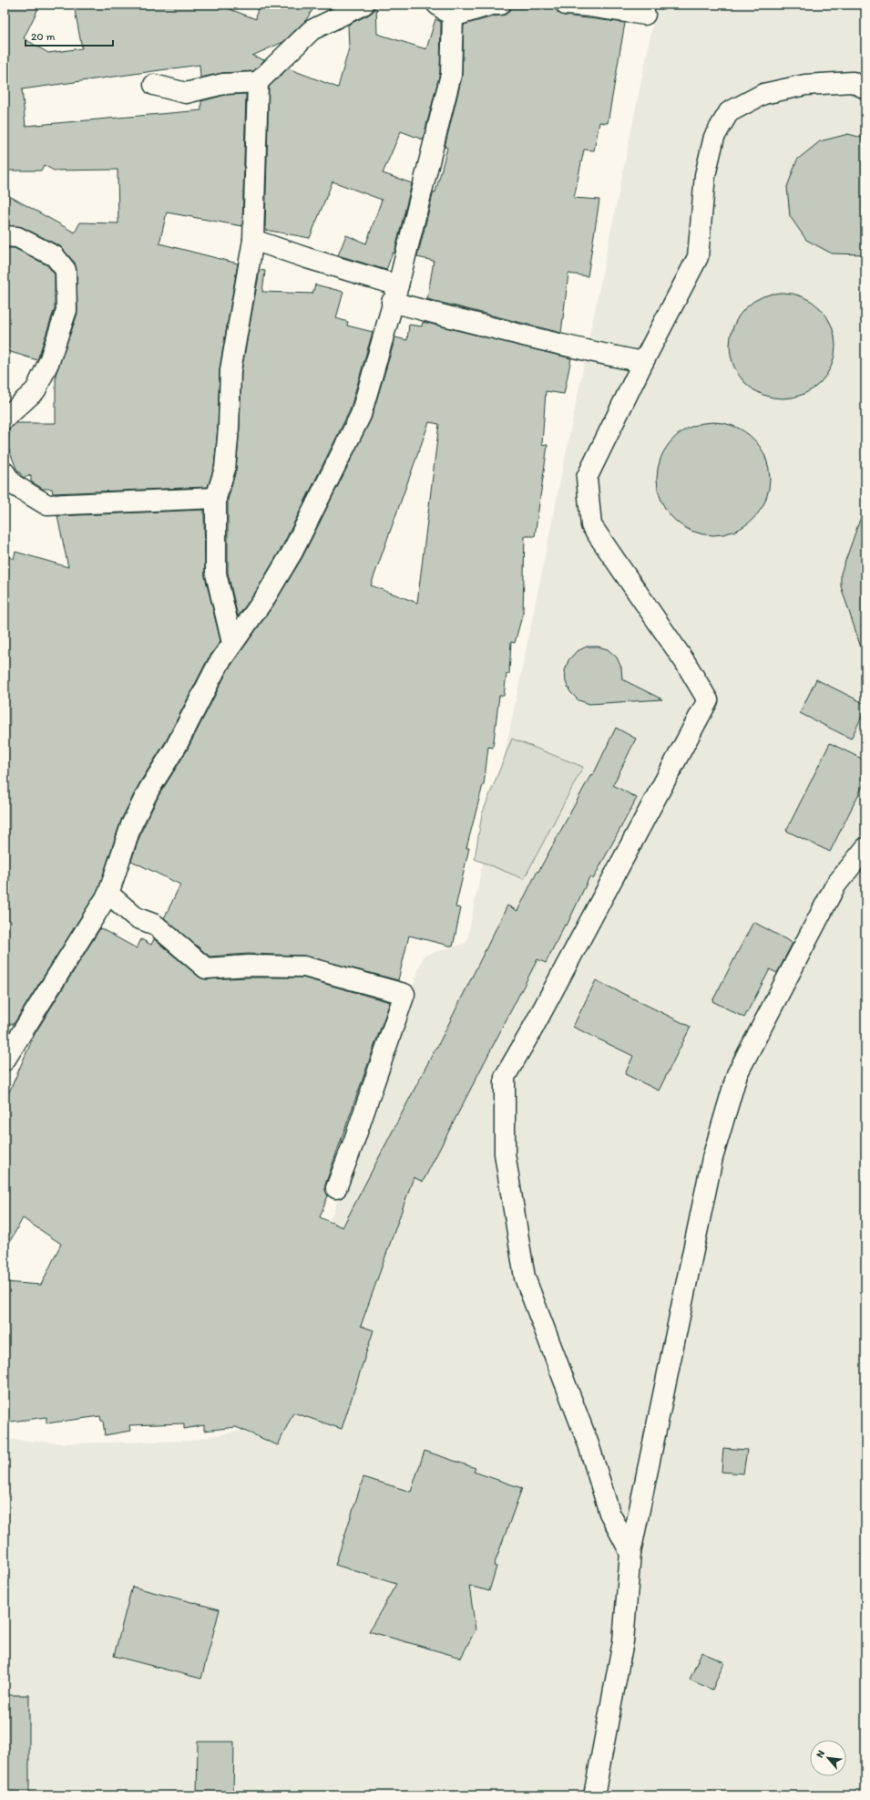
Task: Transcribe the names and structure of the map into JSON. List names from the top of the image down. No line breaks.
{"scale_bar":"20 m","north":"top left"}
